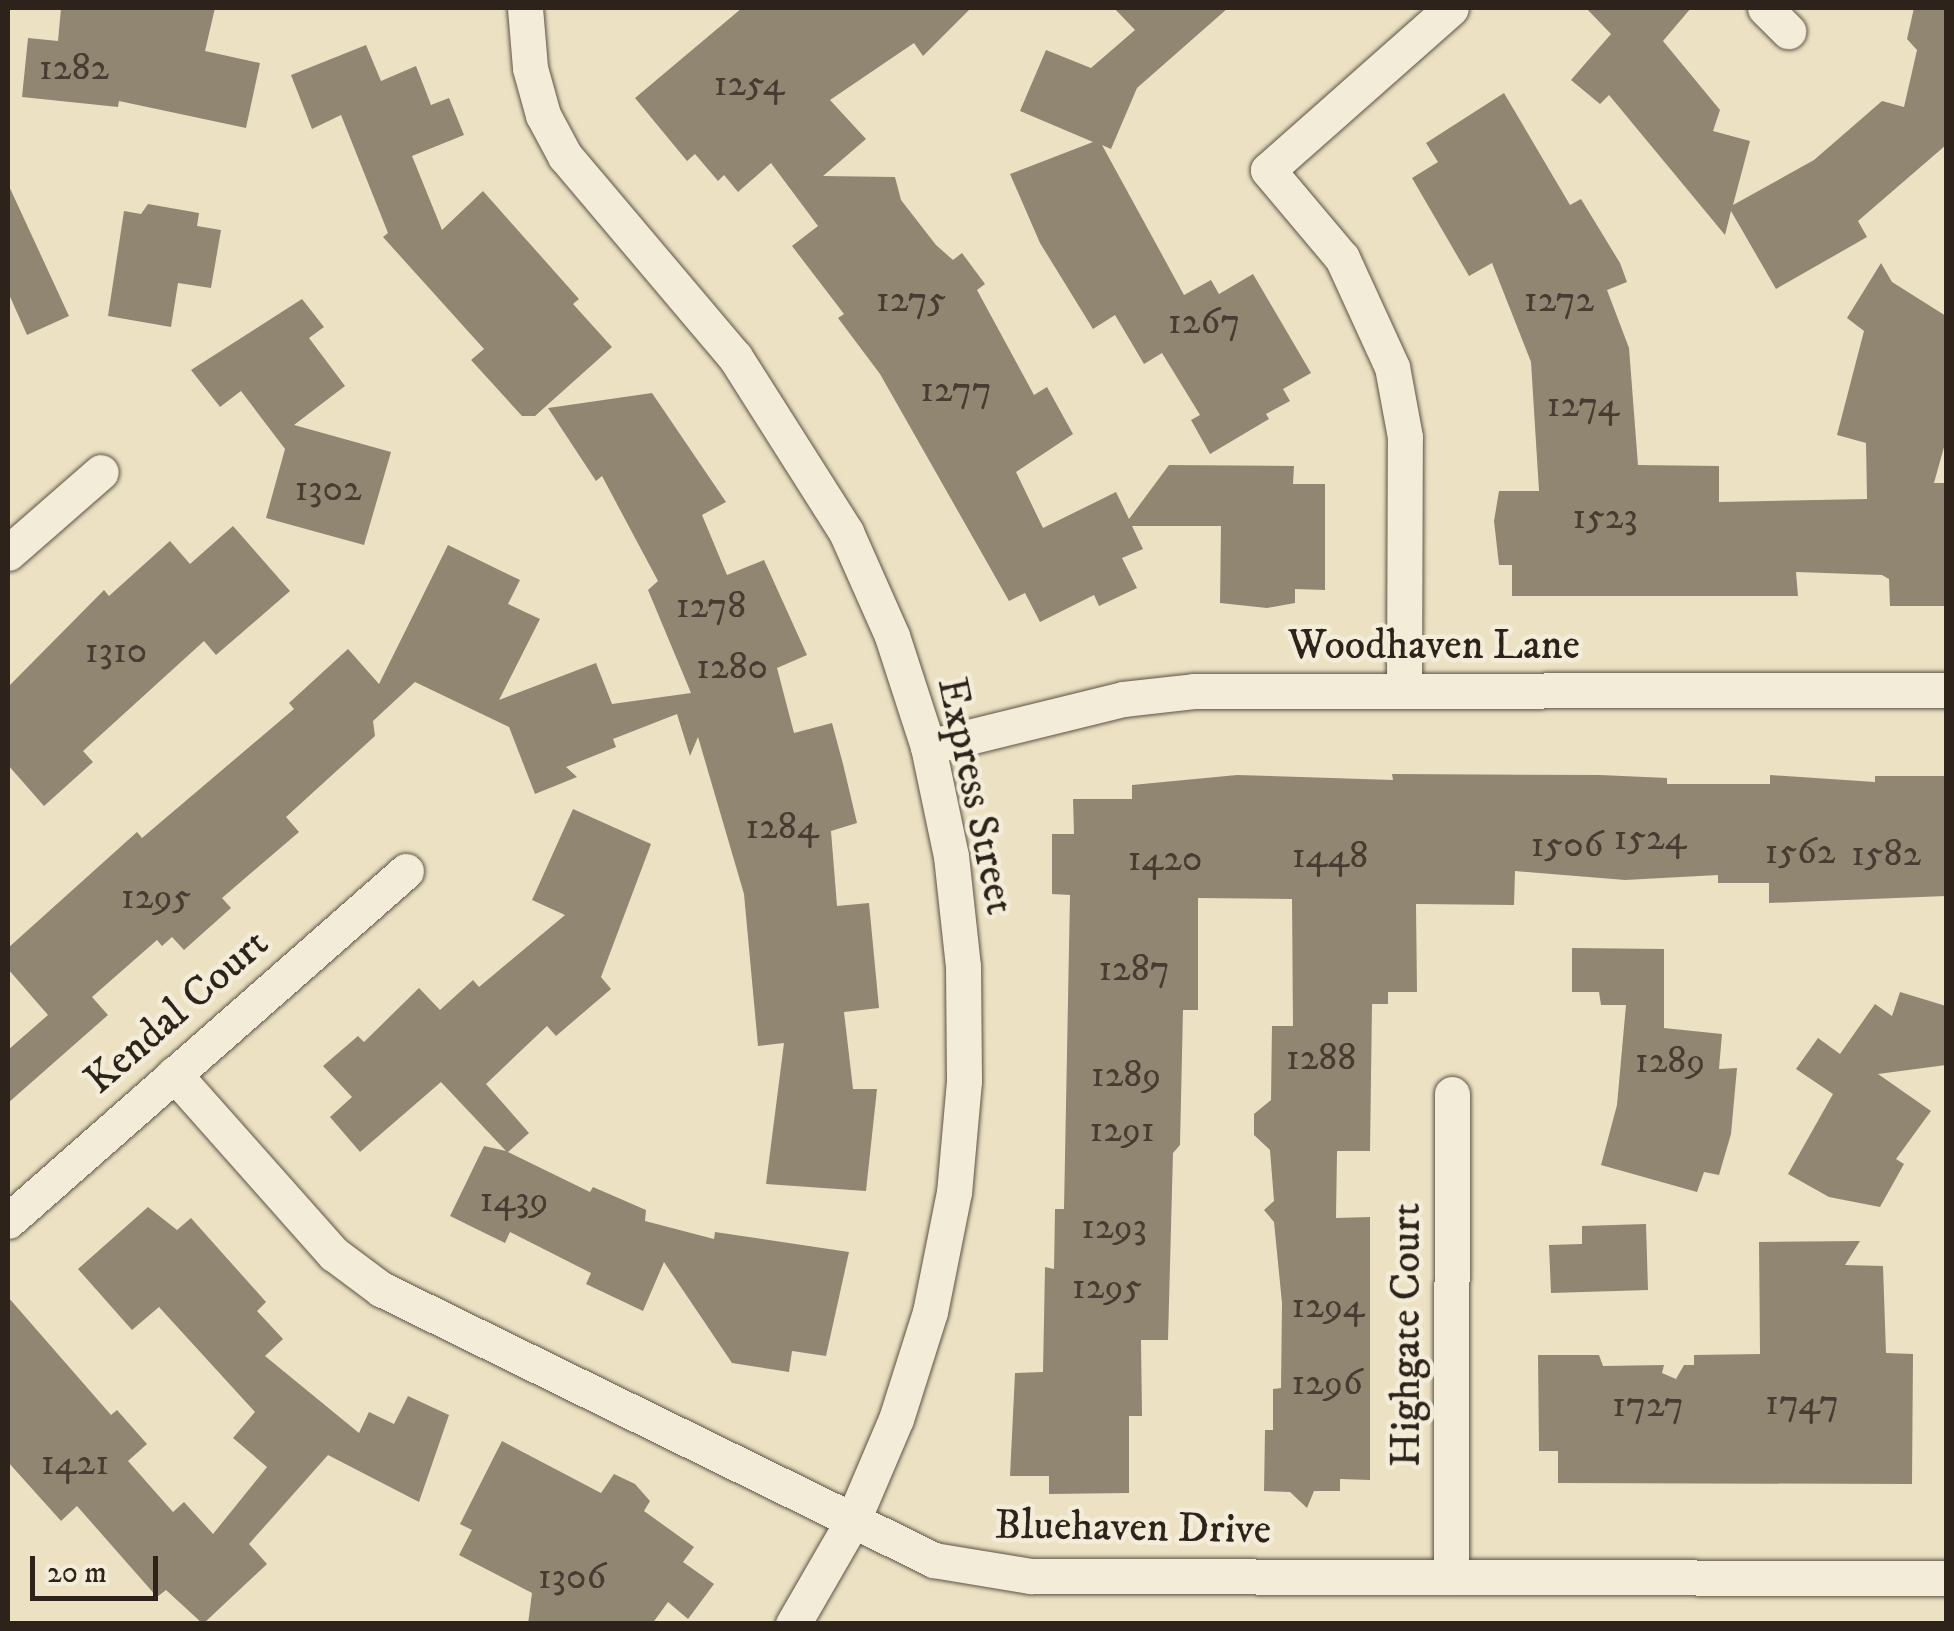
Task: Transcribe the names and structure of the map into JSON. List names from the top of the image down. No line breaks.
{"streets":{"street":["Woodhaven Lane","Express Street","Kendal Court","Highgate Court","Bluehaven Drive"]},"crossings":[["Woodhaven Lane","Express Street"],["Express Street","Bluehaven Drive"],["Kendal Court","Bluehaven Drive"],["Highgate Court","Bluehaven Drive"]],"house_numbers":["1282","1254","1275","1272","1267","1277","1274","1302","1523","1278","1310","1280","1284","1524","1506","1562","1582","1448","1420","1295","1287","1288","1289","1289","1291","1439","1293","1295","1294","1296","1747","1727","1421","1306"],"scale_bar":"20 m"}
